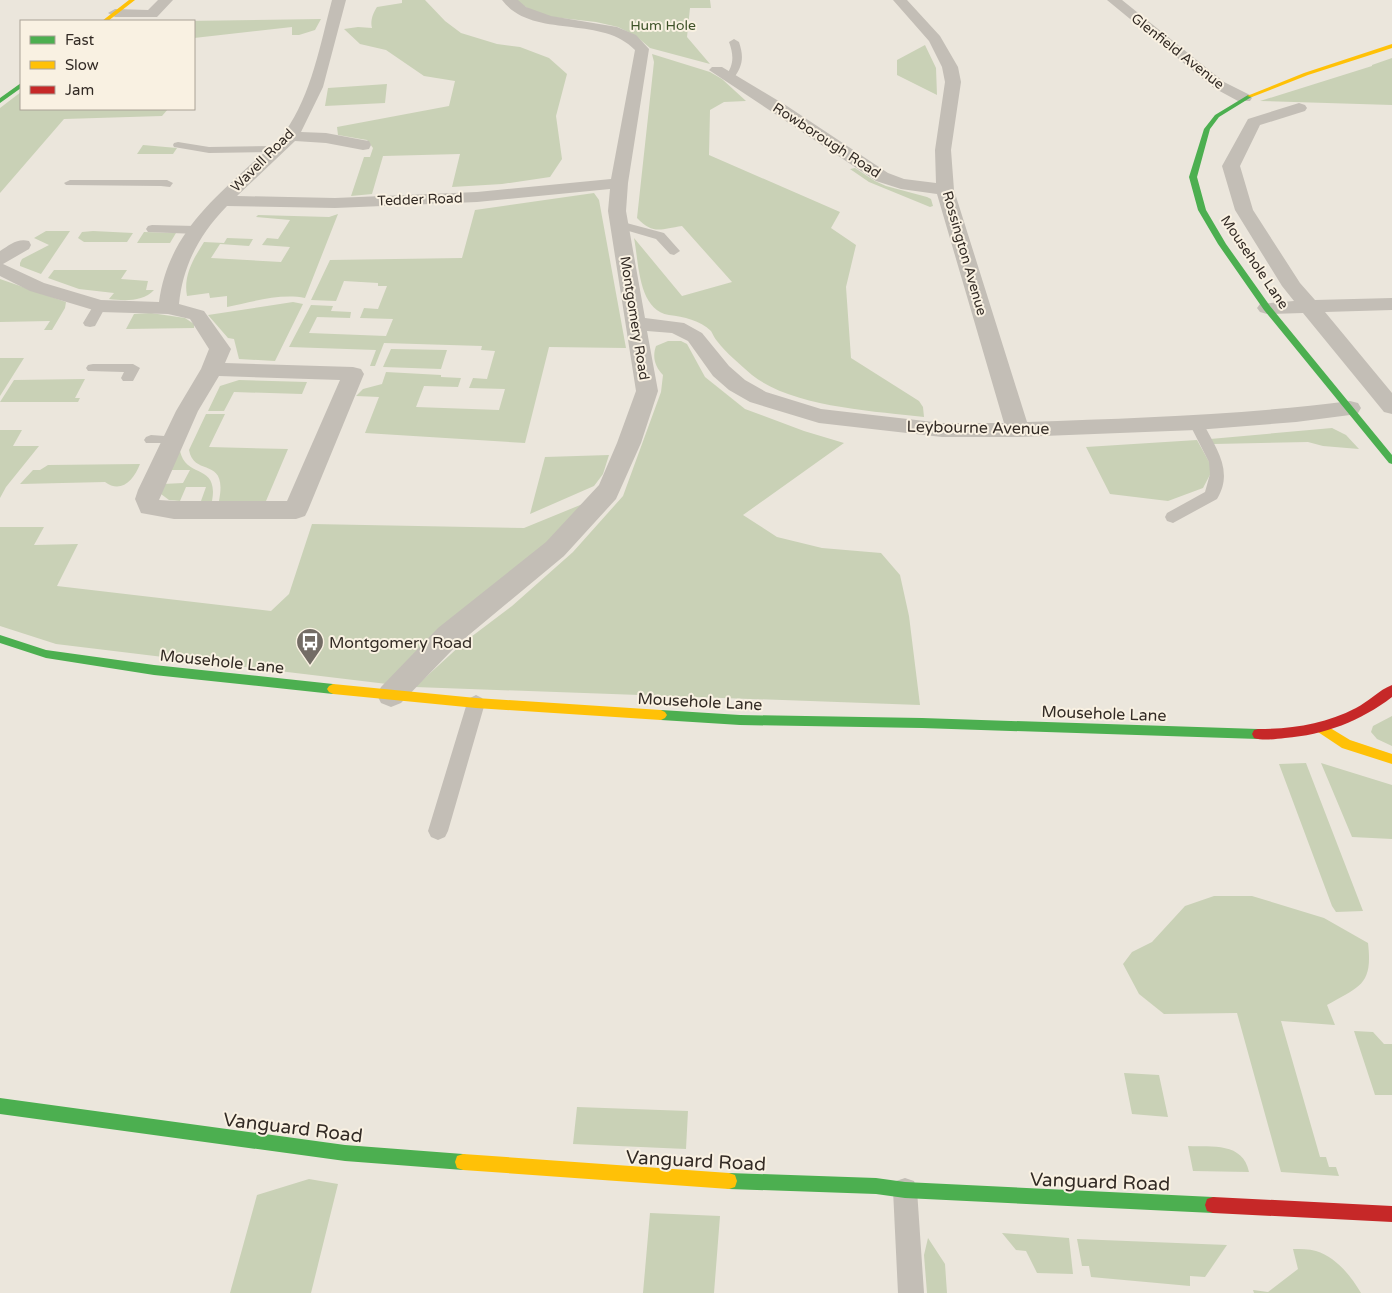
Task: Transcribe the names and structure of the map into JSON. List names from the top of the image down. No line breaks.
{"streets":{"street":["Glenfield Avenue","Rowborough Road","Wavell Road","Tedder Road","Rossington Avenue","Mousehole Lane","Montgomery Road","Leybourne Avenue","Vanguard Road"]},"crossings":[["Glenfield Avenue","Mousehole Lane"],["Rowborough Road","Rossington Avenue"],["Wavell Road","Tedder Road"],["Tedder Road","Montgomery Road"],["Rossington Avenue","Leybourne Avenue"],["Mousehole Lane","Montgomery Road"],["Mousehole Lane","Leybourne Avenue"],["Montgomery Road","Leybourne Avenue"]],"parks":["Hum Hole"],"places":{"bus stop":["Montgomery Road"]},"legend":["Fast","Slow","Jam"]}
